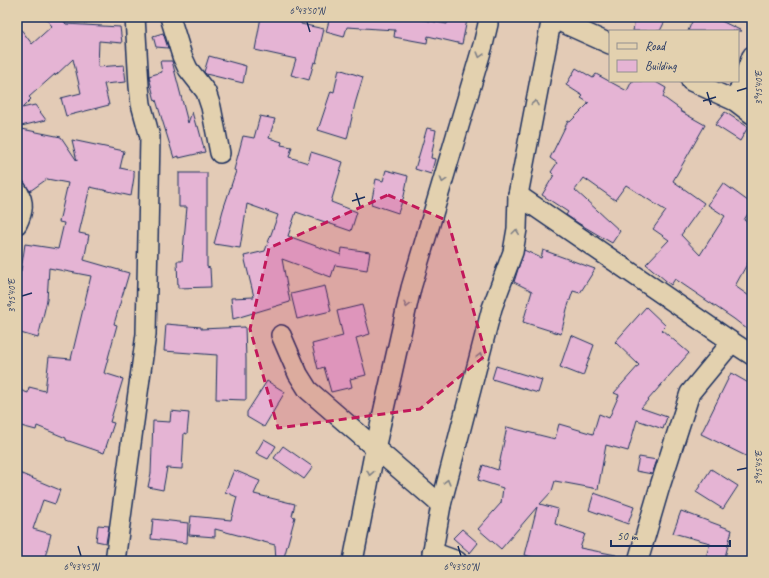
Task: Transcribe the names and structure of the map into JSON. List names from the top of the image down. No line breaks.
{"legend":["Road","Building"],"scale_bar":"50 m","coordinates":["6°43'50\"N","3°15'40\"E","3°15'45\"E","6°43'45\"N"]}
